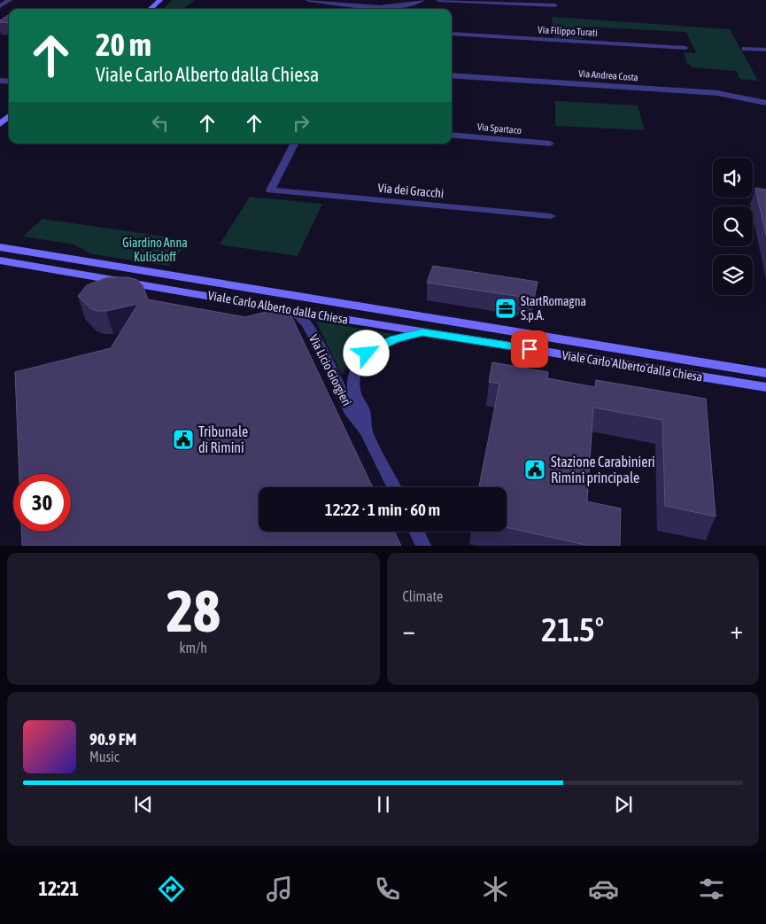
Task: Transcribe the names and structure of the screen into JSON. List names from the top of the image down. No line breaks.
{"streets":{"main road":["Viale Carlo Alberto dalla Chiesa"],"street":["Via Filippo Turati","Via Andrea Costa","Via Spartaco","Via dei Gracchi","Via Licio Giorgieri"]},"crossings":[["Viale Carlo Alberto dalla Chiesa","Via Licio Giorgieri"]],"parks":["Giardino Anna Kuliscioff"],"places":{"office":["StartRomagna S.p.A."],"public building":["Tribunale di Rimini","Stazione Carabinieri Rimini principale"]},"page":{"turn":["20 m","Viale Carlo Alberto dalla Chiesa"],"limit":"30","trip":"12:22 · 1 min · 60 m","tile":[["28","km/h"],"Climate"],"heat":["−","21.5°","+"],"song":["90.9 FM","Music"],"tabs":"12:21"}}
